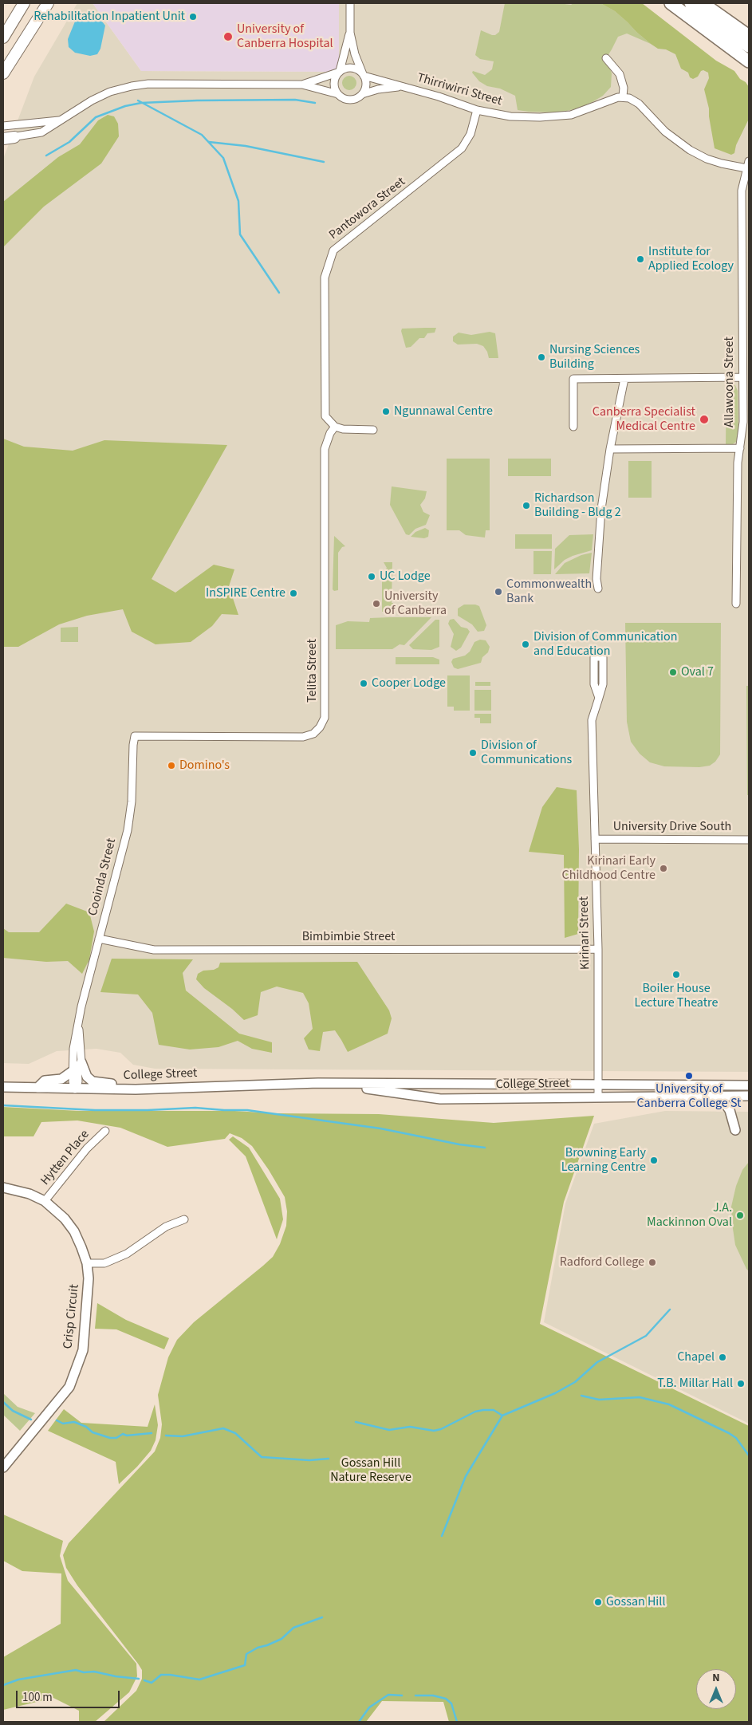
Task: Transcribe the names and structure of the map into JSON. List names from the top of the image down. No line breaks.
{"streets":{"street":["Thirriwirri Street","Pantowora Street","Allawoona Street","Telita Street","University Drive South","Cooinda Street","Kirinari Street","Bimbimbie Street","College Street","Hytten Place","Crisp Circuit"]},"crossings":[["Thirriwirri Street","Pantowora Street"],["Pantowora Street","Telita Street"],["Telita Street","Cooinda Street"],["University Drive South","Kirinari Street"],["Cooinda Street","Bimbimbie Street"],["Cooinda Street","College Street"],["Kirinari Street","Bimbimbie Street"],["Kirinari Street","College Street"],["Hytten Place","Crisp Circuit"]],"parks":["Gossan Hill Nature Reserve"],"places":["Rehabilitation Inpatient Unit","University of Canberra Hospital","Institute for Applied Ecology","Nursing Sciences Building","Ngunnawal Centre","Canberra Specialist Medical Centre","Richardson Building - Bldg 2","UC Lodge","Commonwealth Bank","InSPIRE Centre","University of Canberra","Division of Communication and Education","Oval 7","Cooper Lodge","Division of Communications","Domino's","Kirinari Early Childhood Centre","Boiler House Lecture Theatre","University of Canberra College St","Browning Early Learning Centre","J.A. Mackinnon Oval","Radford College","Chapel","T.B. Millar Hall","Gossan Hill"],"scale_bar":"100 m","north":"top"}
